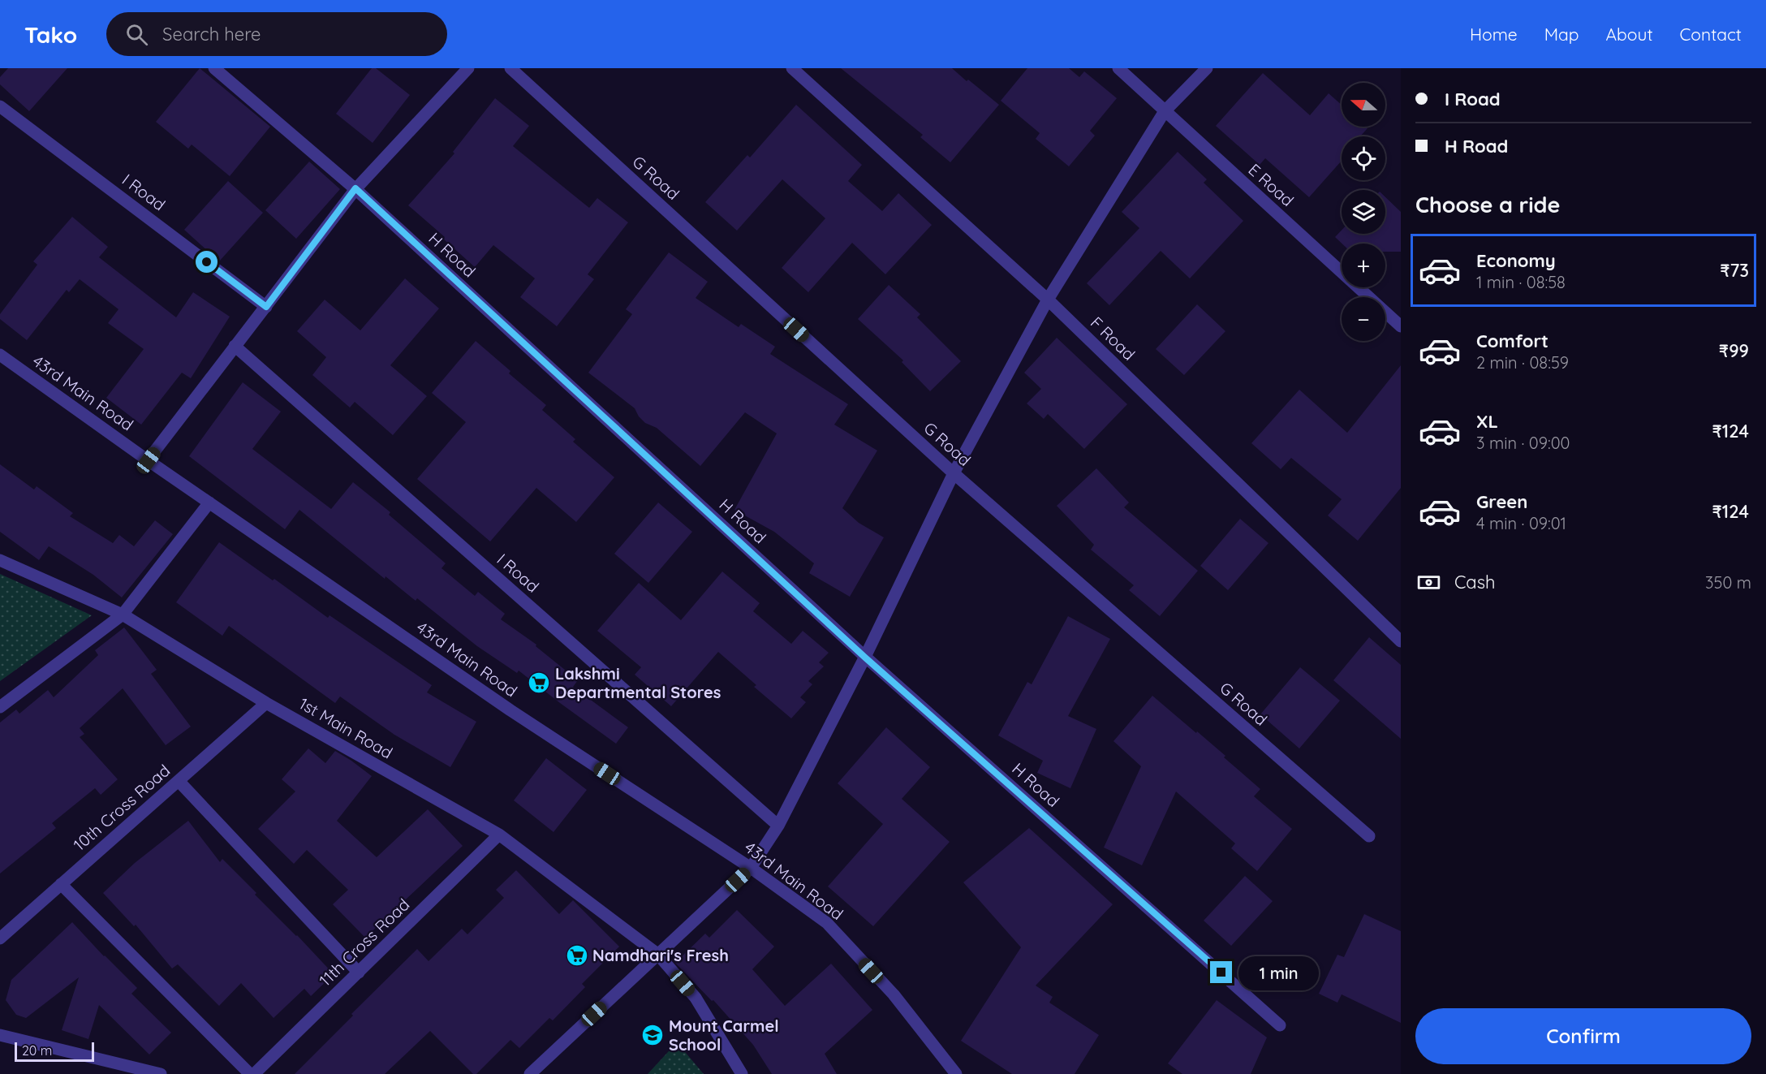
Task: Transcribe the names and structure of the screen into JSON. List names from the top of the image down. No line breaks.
{"streets":{"street":["G Road","E Road","I Road","H Road","F Road","43rd Main Road","1st Main Road","10th Cross Road","11th Cross Road"]},"crossings":[["1st Main Road","10th Cross Road"],["1st Main Road","11th Cross Road"]],"places":{"supermarket":["Lakshmi Departmental Stores","Namdhari's Fresh"],"school or university":["Mount Carmel School"]},"scale_bar":"20 m","north":"left","page":{"header":"Tako","search":"Search here","nav":["Home","Map","About","Contact"],"banner":["I Road","H Road"],"map_buttons":["+","−"],"heading":"Choose a ride","list":[{"name":"Economy","note":"1 min · 08:58","value":"₹73"},{"name":"Comfort","note":"2 min · 08:59","value":"₹99"},{"name":"XL","note":"3 min · 09:00","value":"₹124"},{"name":"Green","note":"4 min · 09:01","value":"₹124"}],"pay":["Cash","350 m"],"bubble":"1 min","buttons":"Confirm","scale":"20 m"}}
